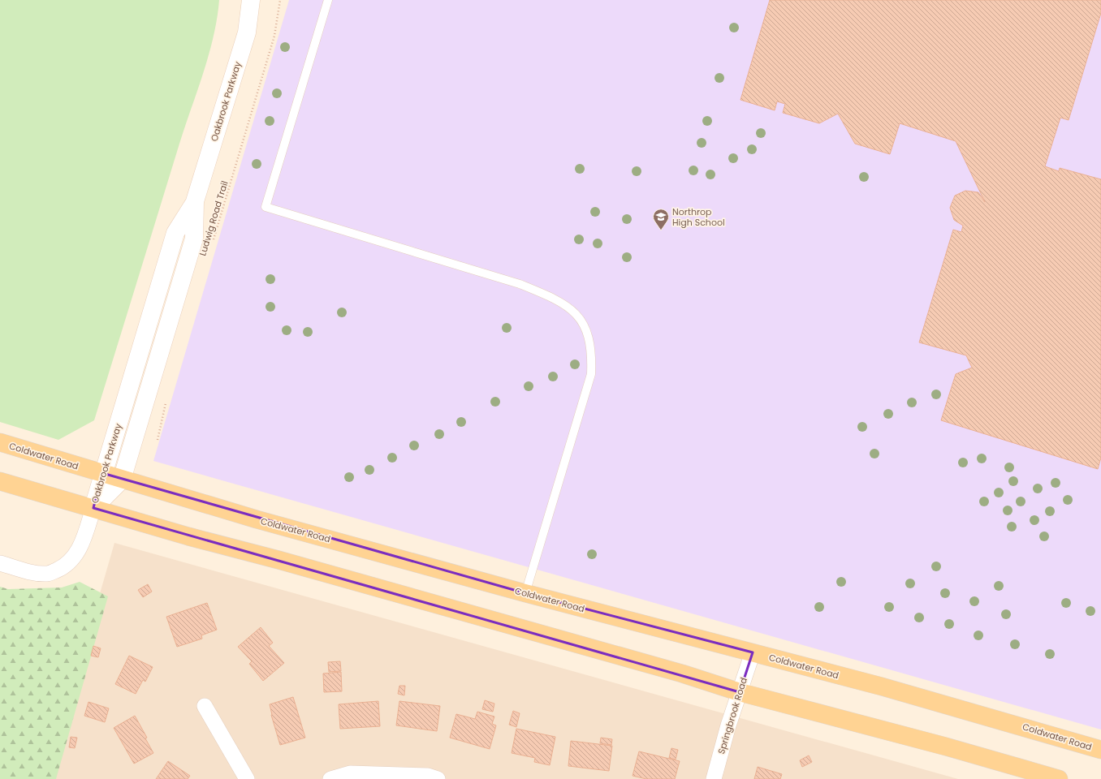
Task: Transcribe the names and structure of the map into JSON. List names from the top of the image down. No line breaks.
{"streets":{"main road":["Oakbrook Parkway","Coldwater Road"],"street":["Springbrook Road"],"path":["Ludwig Road Trail"]},"crossings":[["Oakbrook Parkway","Coldwater Road"],["Coldwater Road","Springbrook Road"]],"places":{"school or university":["Northrop High School"]}}
